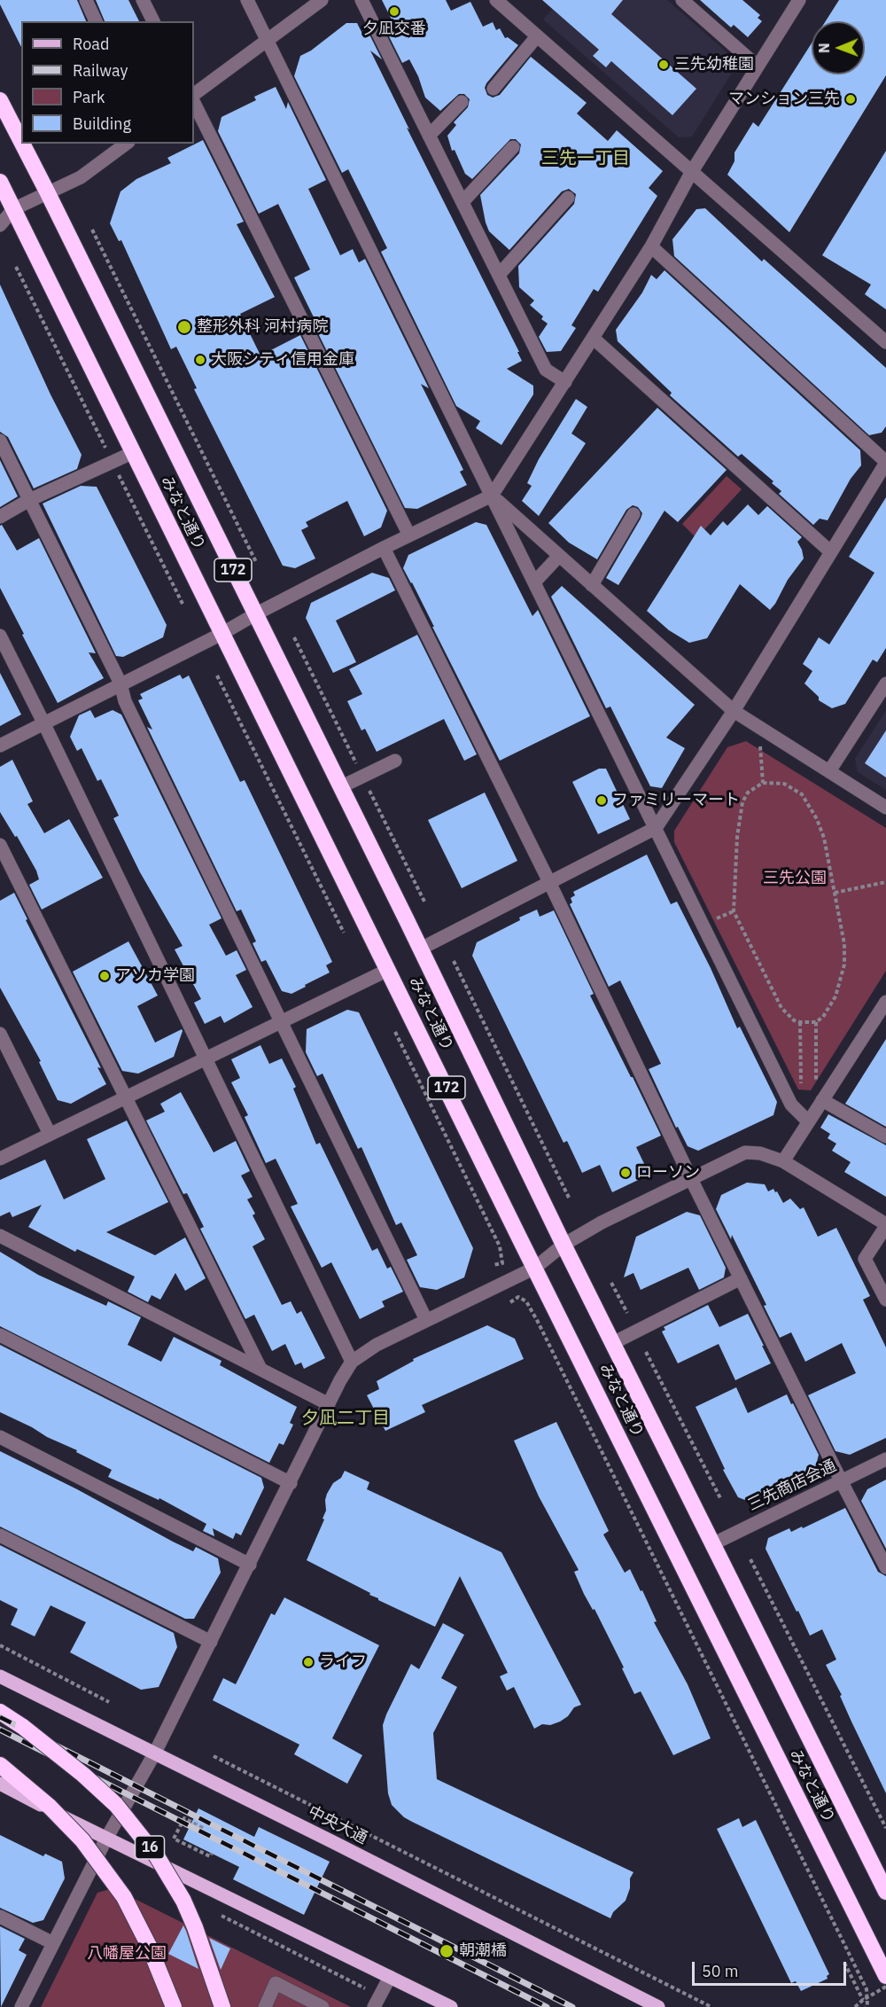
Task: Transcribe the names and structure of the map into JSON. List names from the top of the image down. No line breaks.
{"streets":{"highway":["みなと通り","172","16"],"main road":["中央大通"],"street":["三先商店会通"]},"crossings":[["みなと通り","三先商店会通"]],"districts":["三先一丁目","夕凪二丁目"],"parks":["三先公園","八幡屋公園"],"places":["夕凪交番","三先幼稚園","マンション三先","整形外科 河村病院","大阪シティ信用金庫","ファミリーマート","アソカ学園","ローソン","ライフ","朝潮橋"],"legend":["Road","Railway","Park","Building"],"scale_bar":"50 m","north":"left"}
